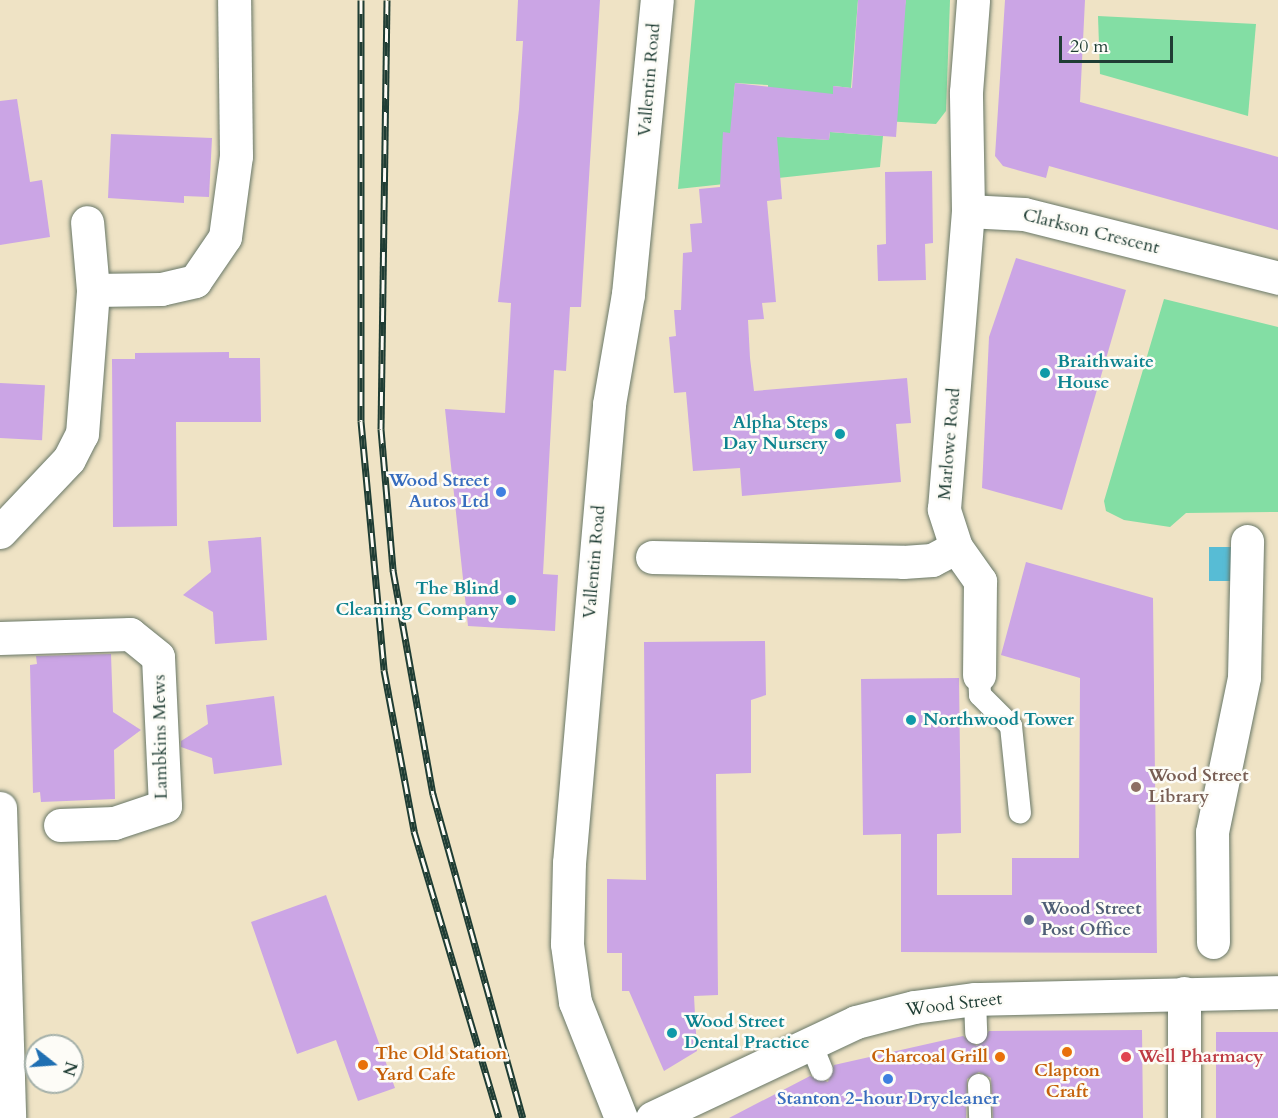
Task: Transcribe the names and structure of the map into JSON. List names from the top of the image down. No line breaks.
{"streets":{"street":["Vallentin Road","Clarkson Crescent","Marlowe Road","Lambkins Mews","Wood Street"]},"crossings":[["Clarkson Crescent","Marlowe Road"]],"places":["Braithwaite House","Alpha Steps Day Nursery","Wood Street Autos Ltd","The Blind Cleaning Company","Northwood Tower","Wood Street Library","Wood Street Post Office","Wood Street Dental Practice","Clapton Craft","Charcoal Grill","Well Pharmacy","The Old Station Yard Cafe","Stanton 2-hour Drycleaner"],"scale_bar":"20 m","north":"right"}
